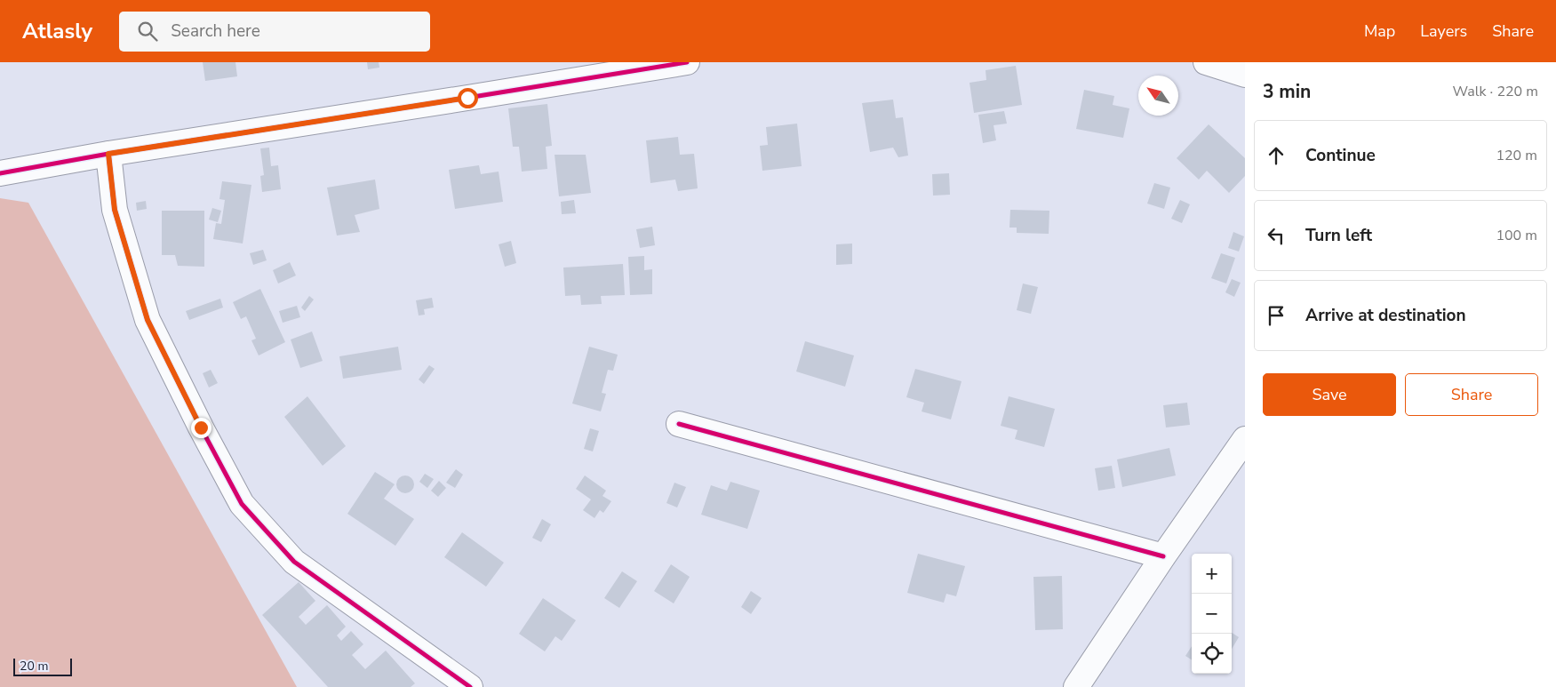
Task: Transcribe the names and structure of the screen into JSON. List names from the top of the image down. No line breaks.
{"scale_bar":"20 m","north":"top left","page":{"header":"Atlasly","search":"Search here","nav":["Map","Layers","Share"],"heading":["3 min","Walk · 220 m"],"list":[["Continue","120 m"],["Turn left","100 m"],"Arrive at destination"],"buttons":["Save","Share"],"map_buttons":["+","−"],"scale":"20 m"}}
